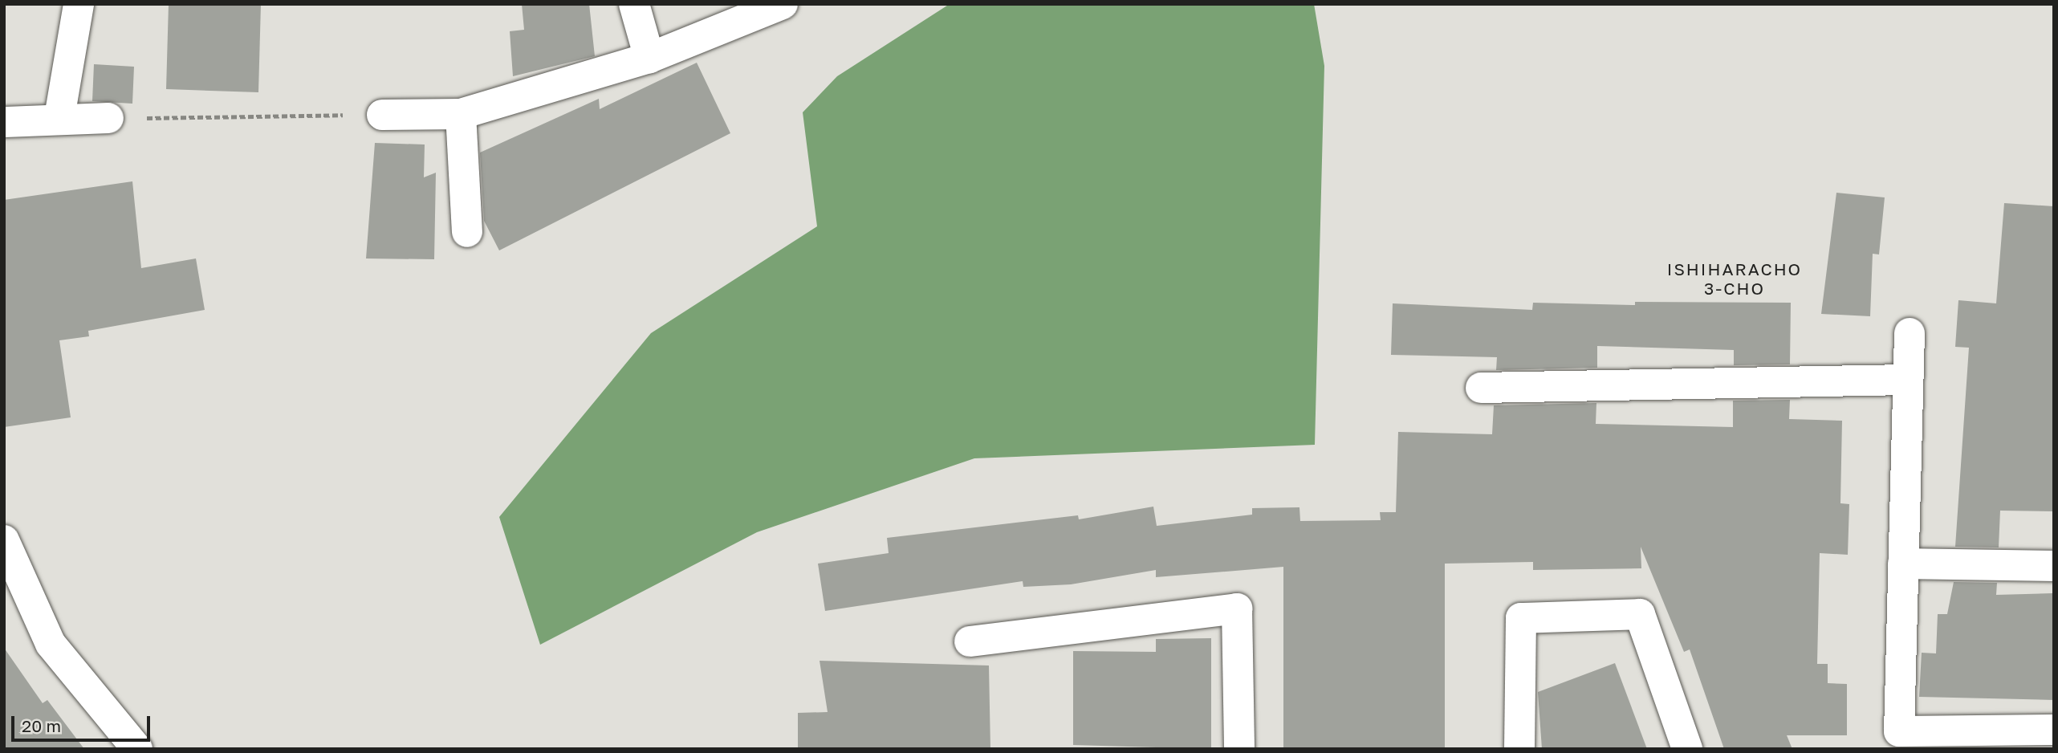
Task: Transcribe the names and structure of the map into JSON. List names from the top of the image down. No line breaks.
{"districts":["ISHIHARACHO 3-CHO"],"scale_bar":"20 m"}
